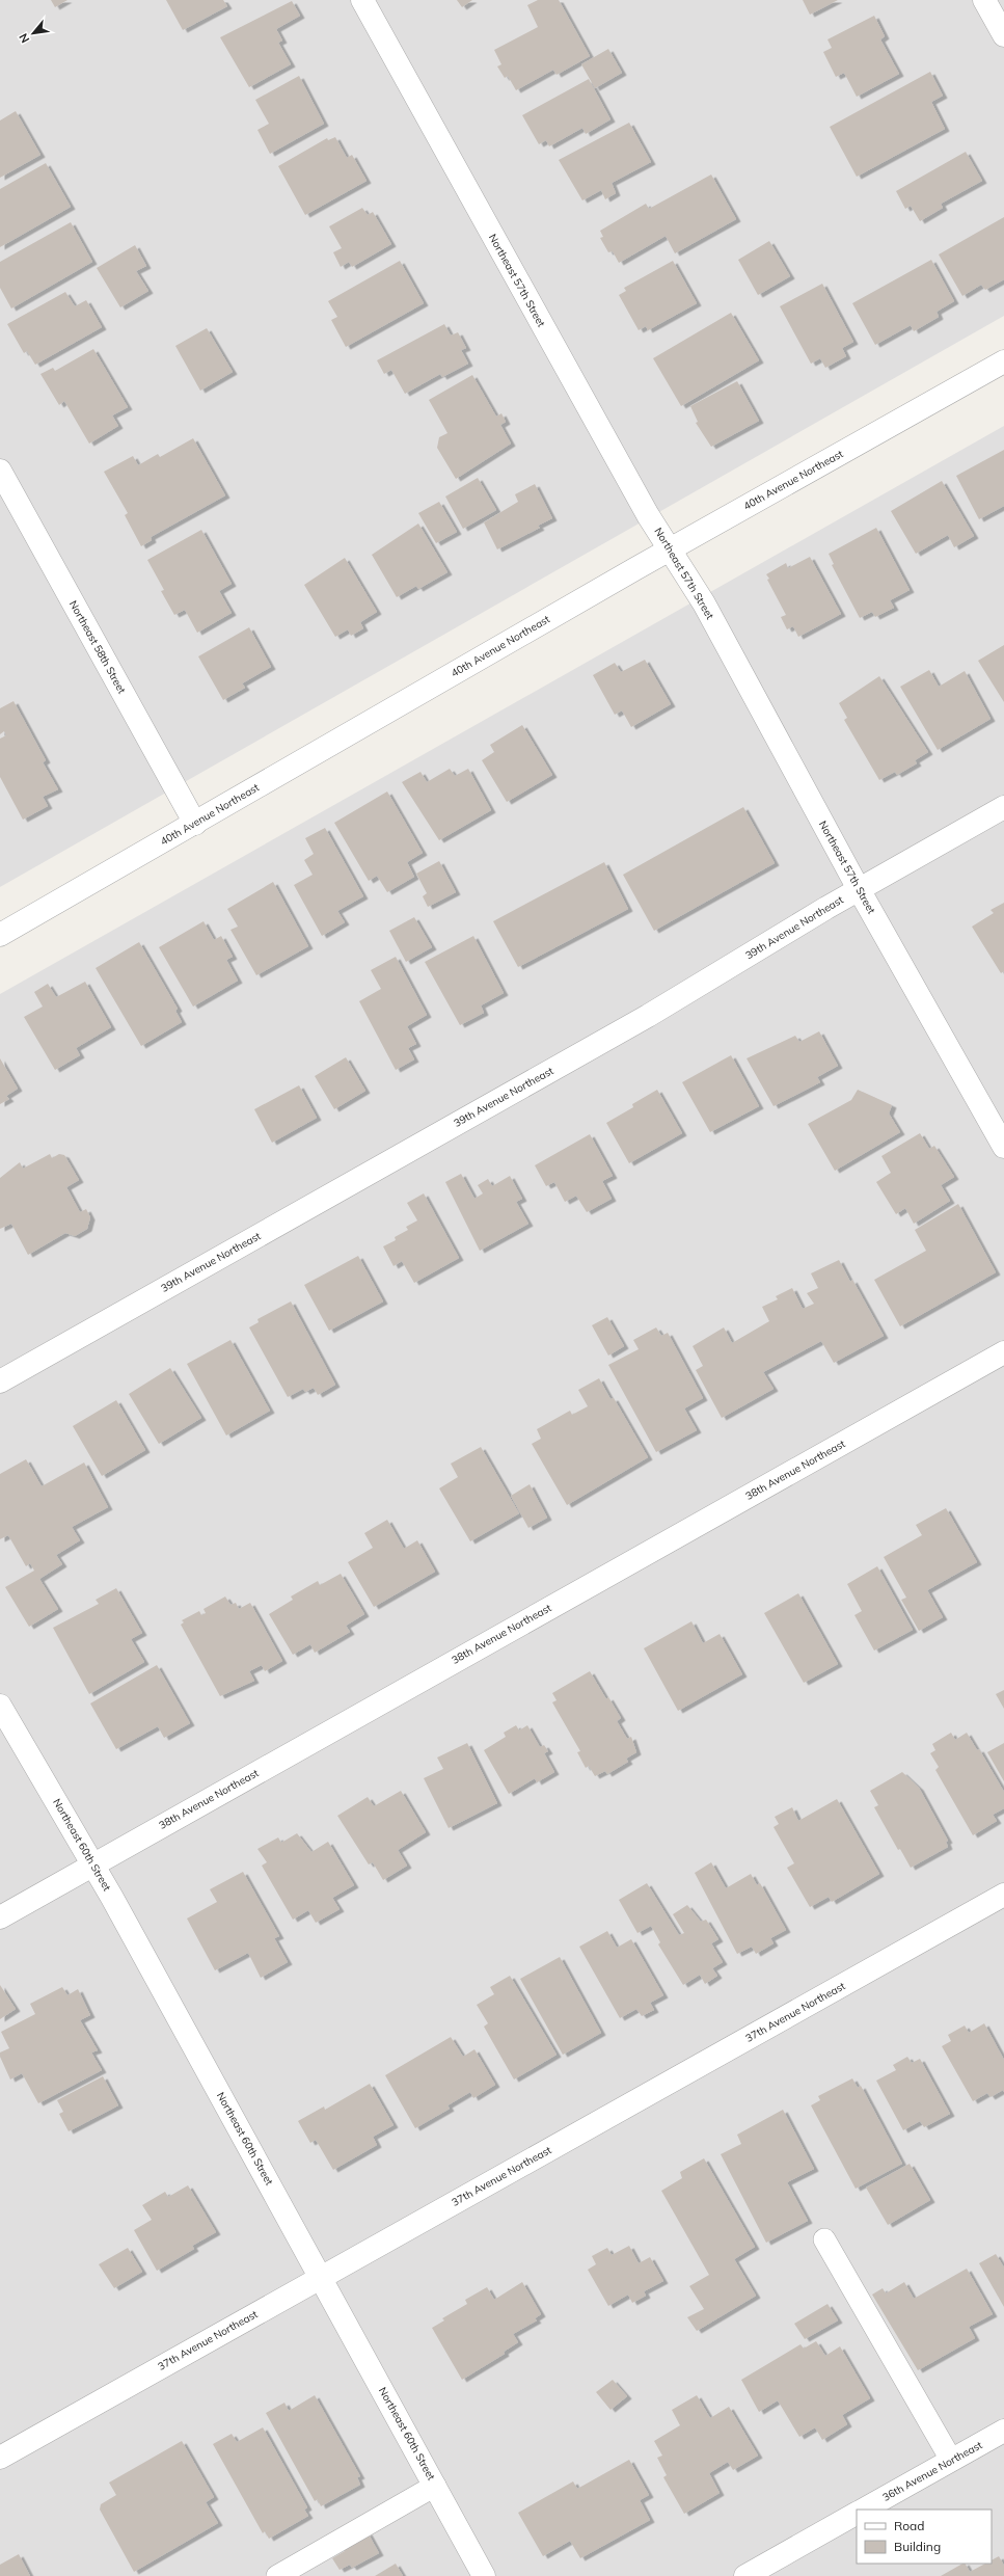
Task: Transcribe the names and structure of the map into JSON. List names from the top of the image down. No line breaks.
{"streets":{"street":["Northeast 57th Street","40th Avenue Northeast","Northeast 58th Street","39th Avenue Northeast","38th Avenue Northeast","Northeast 60th Street","37th Avenue Northeast","36th Avenue Northeast"]},"crossings":[["Northeast 57th Street","40th Avenue Northeast"],["Northeast 57th Street","39th Avenue Northeast"],["40th Avenue Northeast","Northeast 58th Street"],["38th Avenue Northeast","Northeast 60th Street"],["Northeast 60th Street","37th Avenue Northeast"]],"legend":["Road","Building"],"north":"bottom left"}
